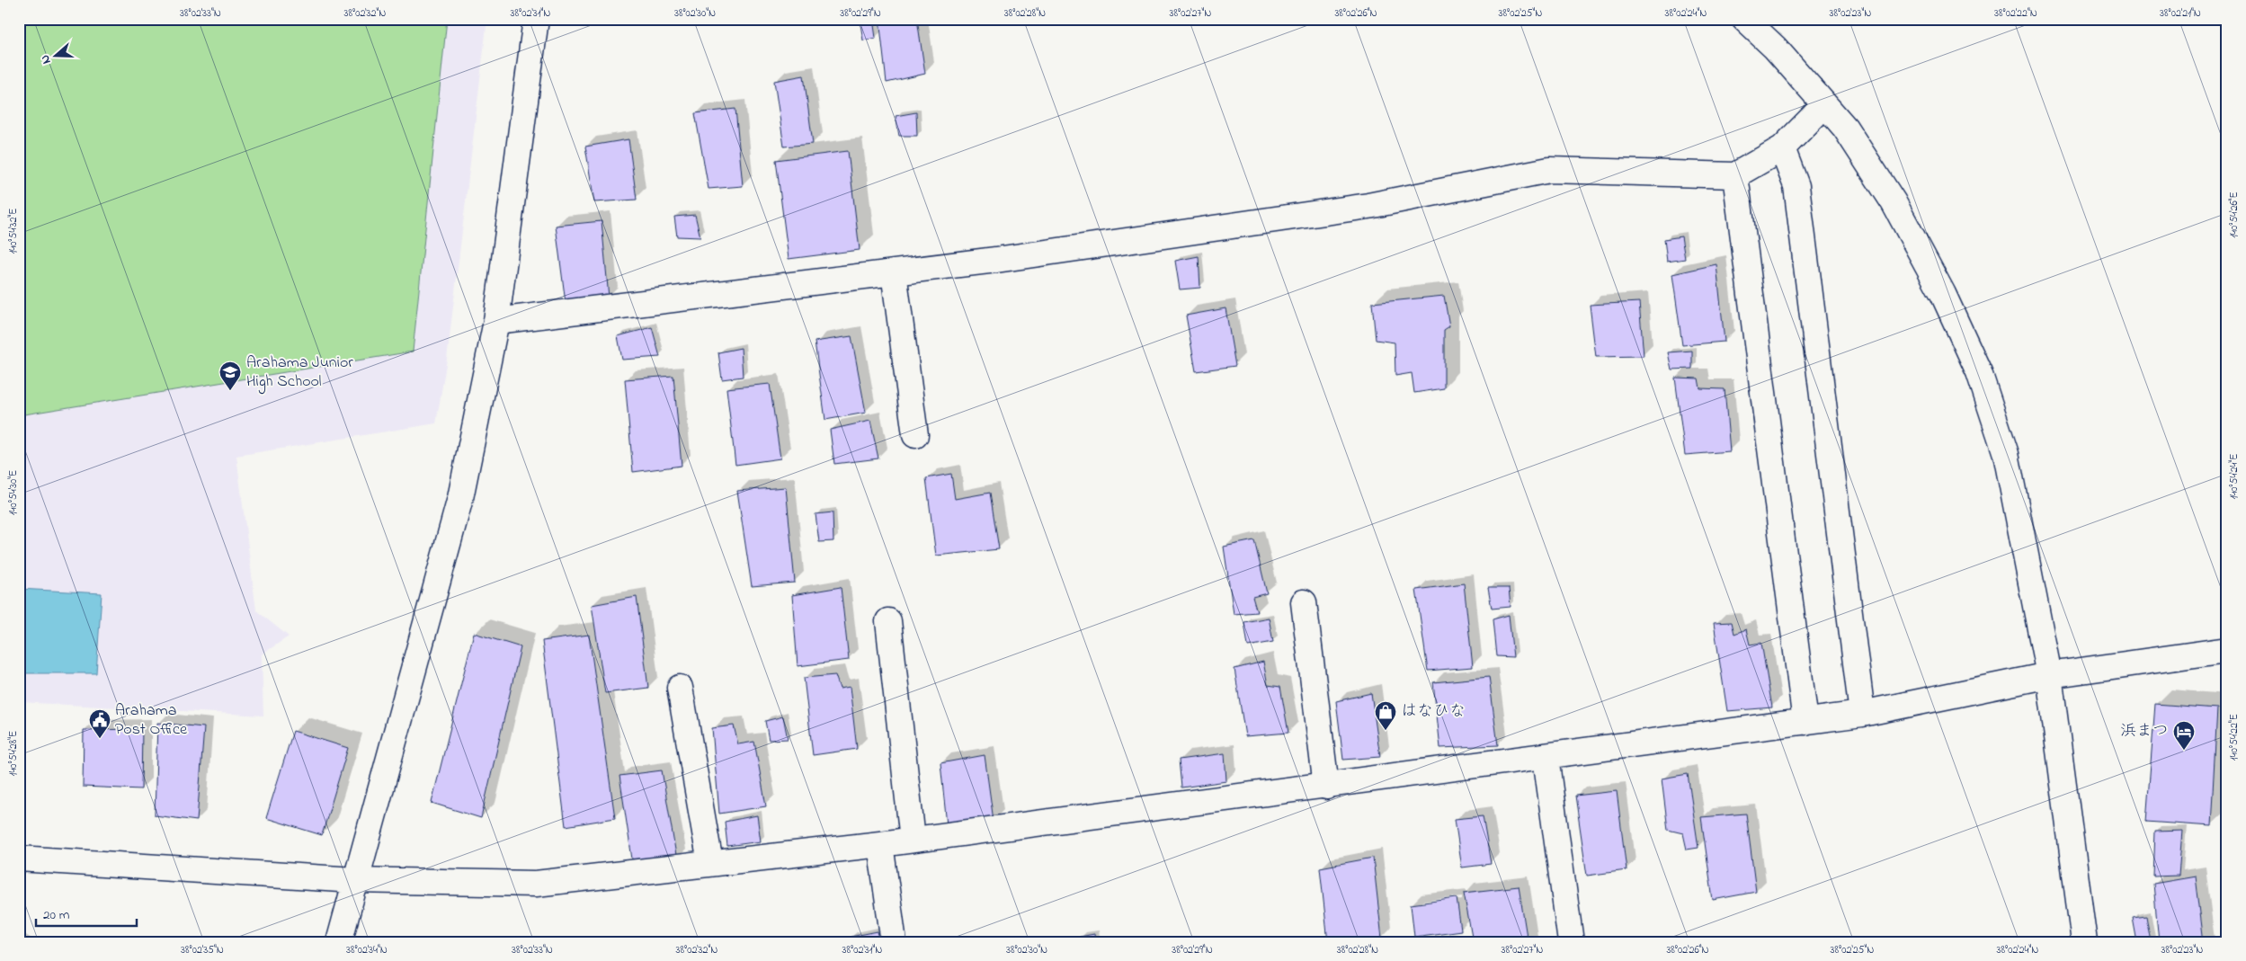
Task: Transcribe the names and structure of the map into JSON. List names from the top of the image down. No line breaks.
{"places":{"school or university":["Arahama Junior High School"],"shop":["はなひな"],"public building":["Arahama Post Office"],"hotel":["浜まつ"]},"scale_bar":"20 m","north":"left","coordinates":["38°02'33\"N","38°02'32\"N","38°02'31\"N","38°02'30\"N","38°02'29\"N","38°02'28\"N","38°02'27\"N","38°02'26\"N","38°02'25\"N","38°02'24\"N","38°02'23\"N","38°02'22\"N","38°02'21\"N","140°54'26\"E","140°54'32\"E","140°54'24\"E","140°54'30\"E","140°54'22\"E","140°54'28\"E","38°02'35\"N","38°02'34\"N"]}
